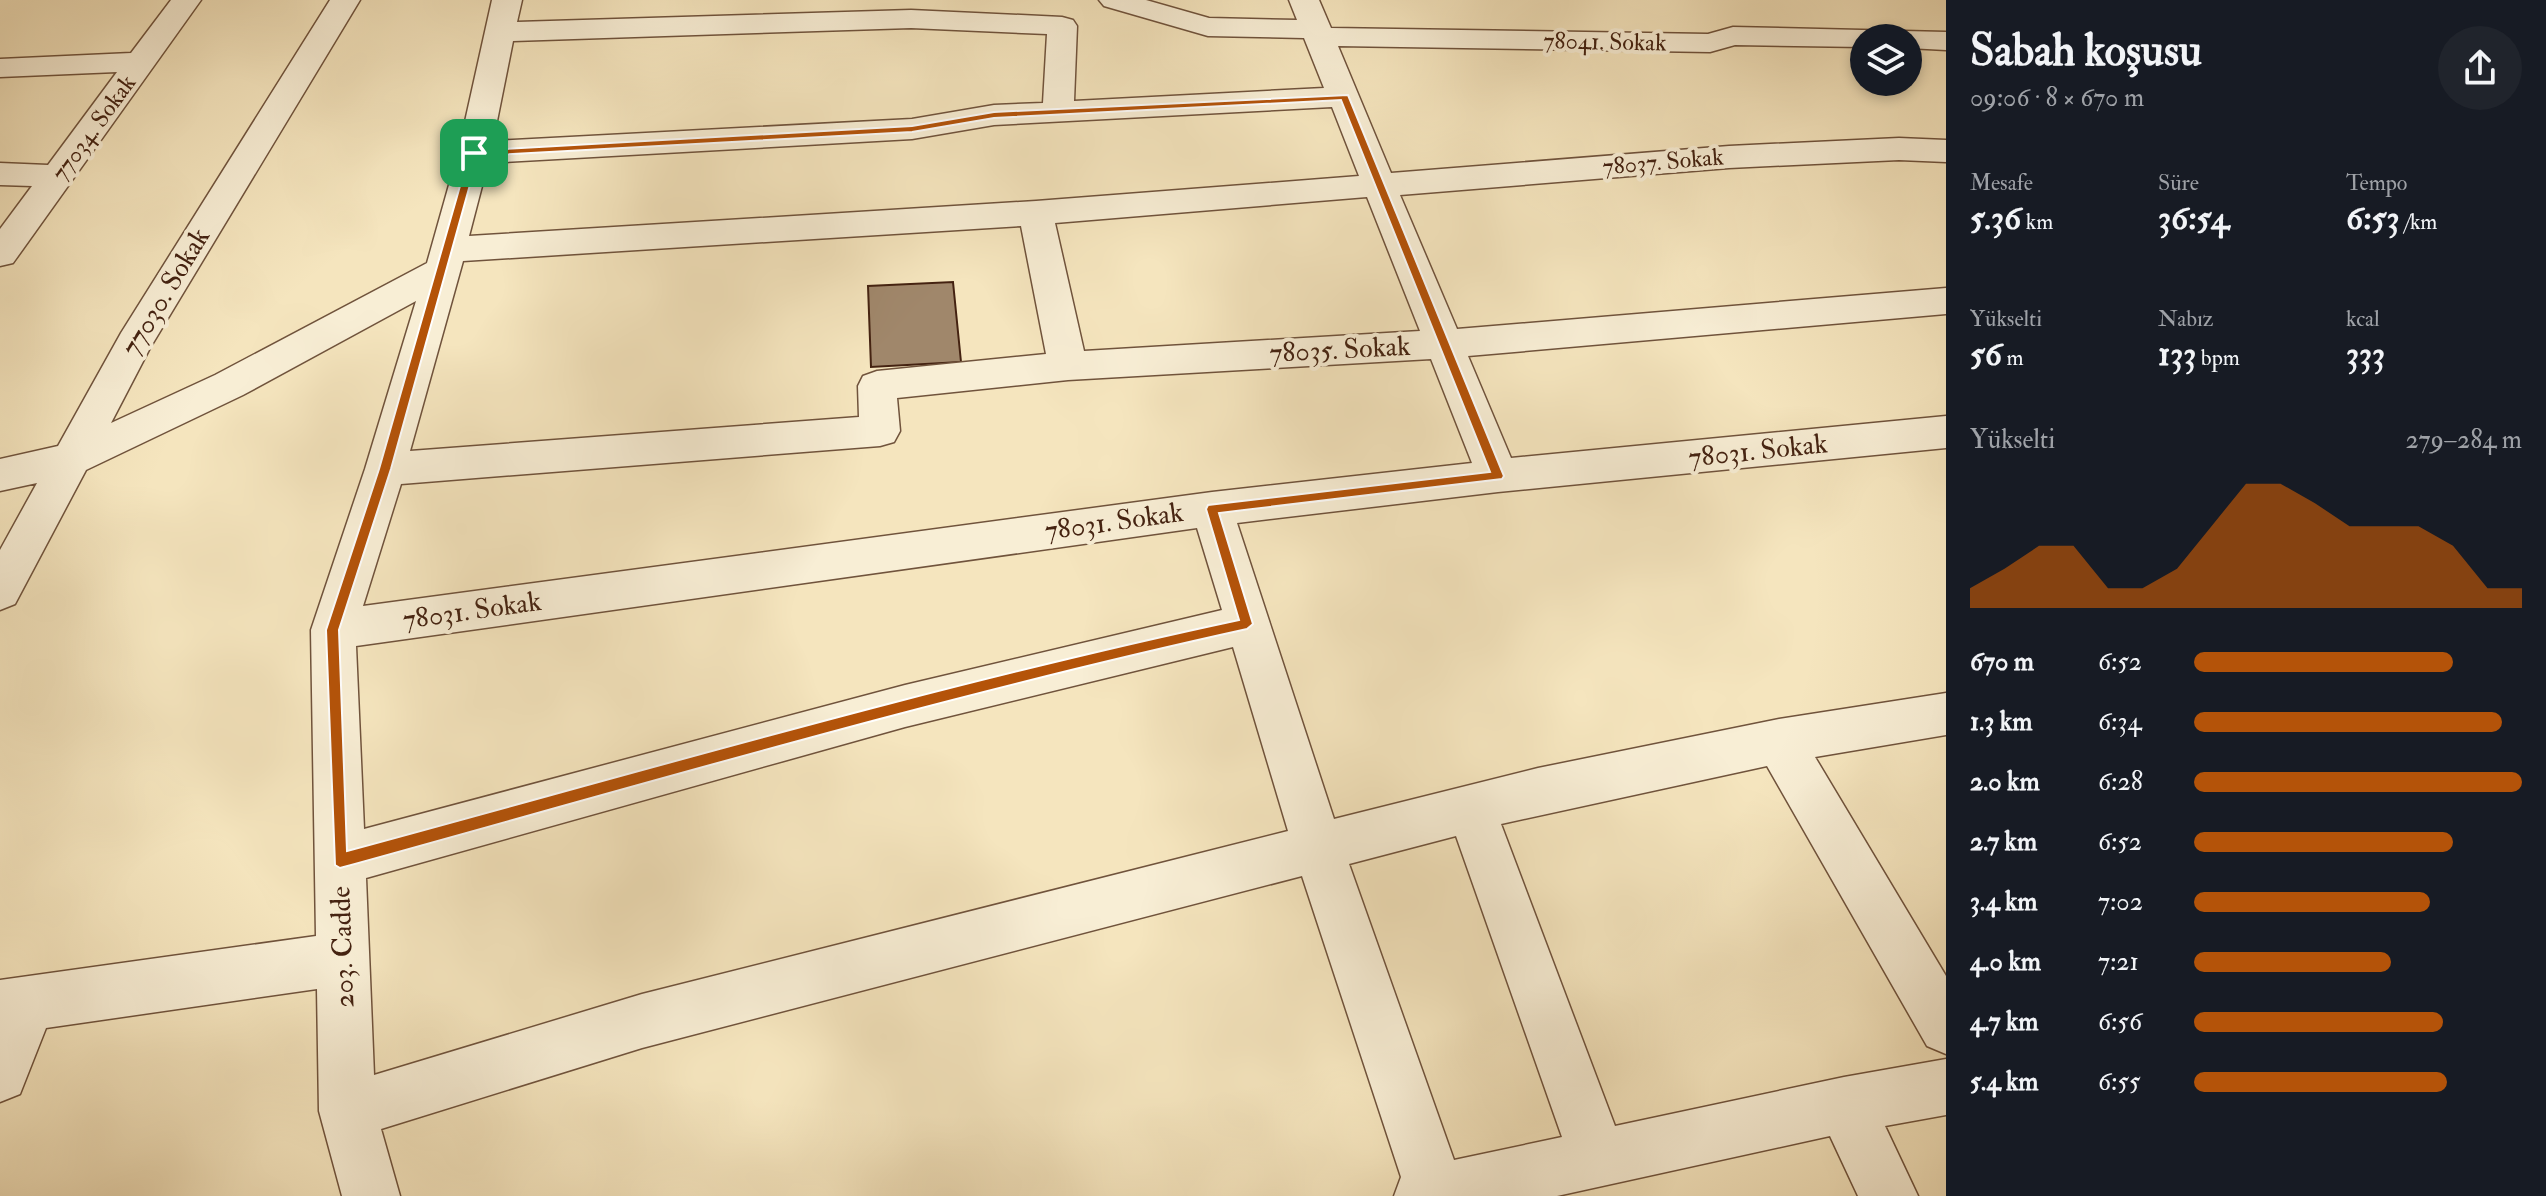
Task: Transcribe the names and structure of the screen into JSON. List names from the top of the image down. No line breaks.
{"streets":{"street":["78041. Sokak","77034. Sokak","78037. Sokak","77030. Sokak","78035. Sokak","78031. Sokak","203. Cadde"]},"crossings":[["78037. Sokak","203. Cadde"],["78035. Sokak","203. Cadde"],["78031. Sokak","203. Cadde"]],"page":{"heading":["Sabah koşusu","09:06 · 8 × 670 m"],"stats":[["Mesafe","5.36 km"],["Süre","36:54"],["Tempo","6:53 /km"],["Yükselti","56 m"],["Nabız","133 bpm"],["kcal","333"]],"chart":["Yükselti","279–284 m"],"list":[{"name":"670 m","note":"6:52"},{"name":"1.3 km","note":"6:34"},{"name":"2.0 km","note":"6:28"},{"name":"2.7 km","note":"6:52"},{"name":"3.4 km","note":"7:02"},{"name":"4.0 km","note":"7:21"},{"name":"4.7 km","note":"6:56"},{"name":"5.4 km","note":"6:55"}]}}
